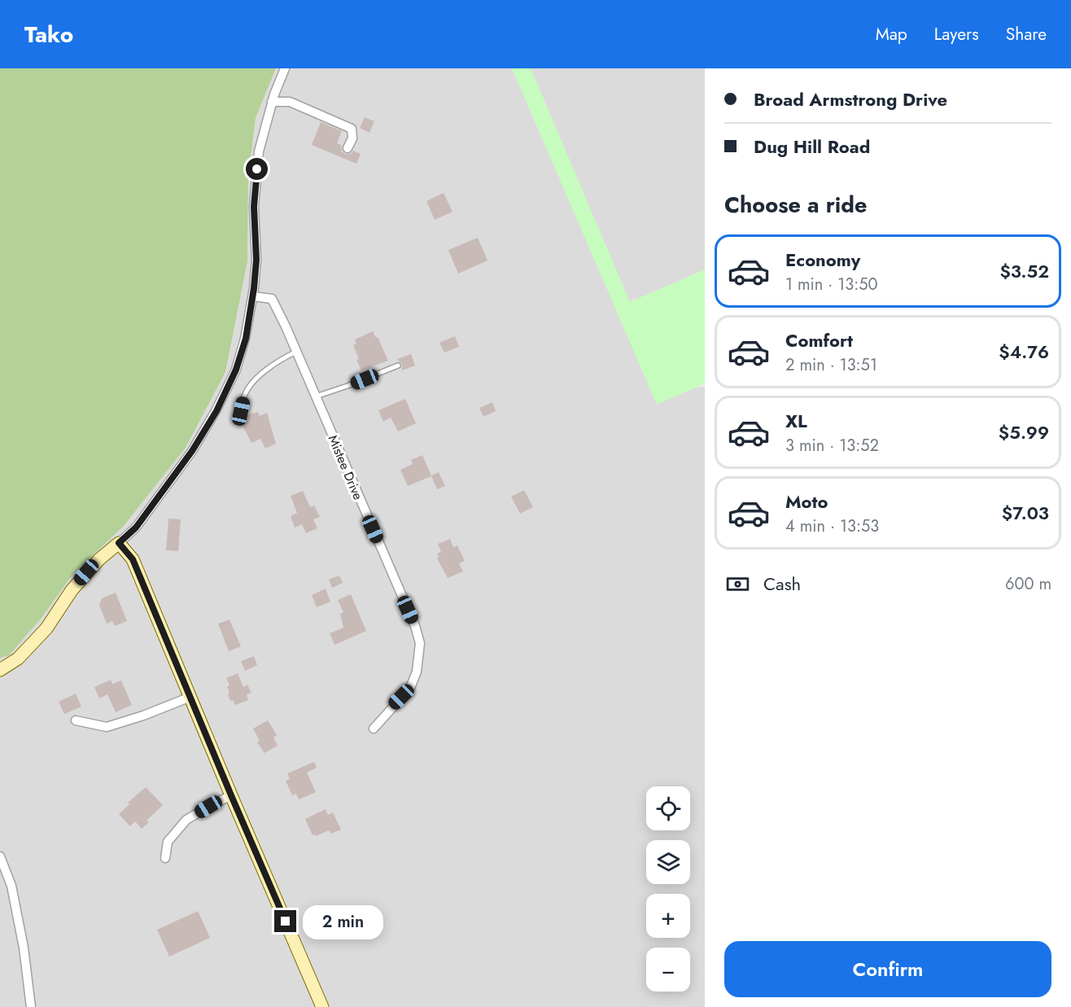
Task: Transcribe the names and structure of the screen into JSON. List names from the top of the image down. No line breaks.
{"streets":{"street":["Mistee Drive"]},"page":{"header":"Tako","nav":["Map","Layers","Share"],"banner":["Broad Armstrong Drive","Dug Hill Road"],"heading":"Choose a ride","list":[{"name":"Economy","note":"1 min · 13:50","value":"$3.52"},{"name":"Comfort","note":"2 min · 13:51","value":"$4.76"},{"name":"XL","note":"3 min · 13:52","value":"$5.99"},{"name":"Moto","note":"4 min · 13:53","value":"$7.03"}],"pay":["Cash","600 m"],"map_buttons":["+","−"],"bubble":"2 min","buttons":"Confirm"}}
